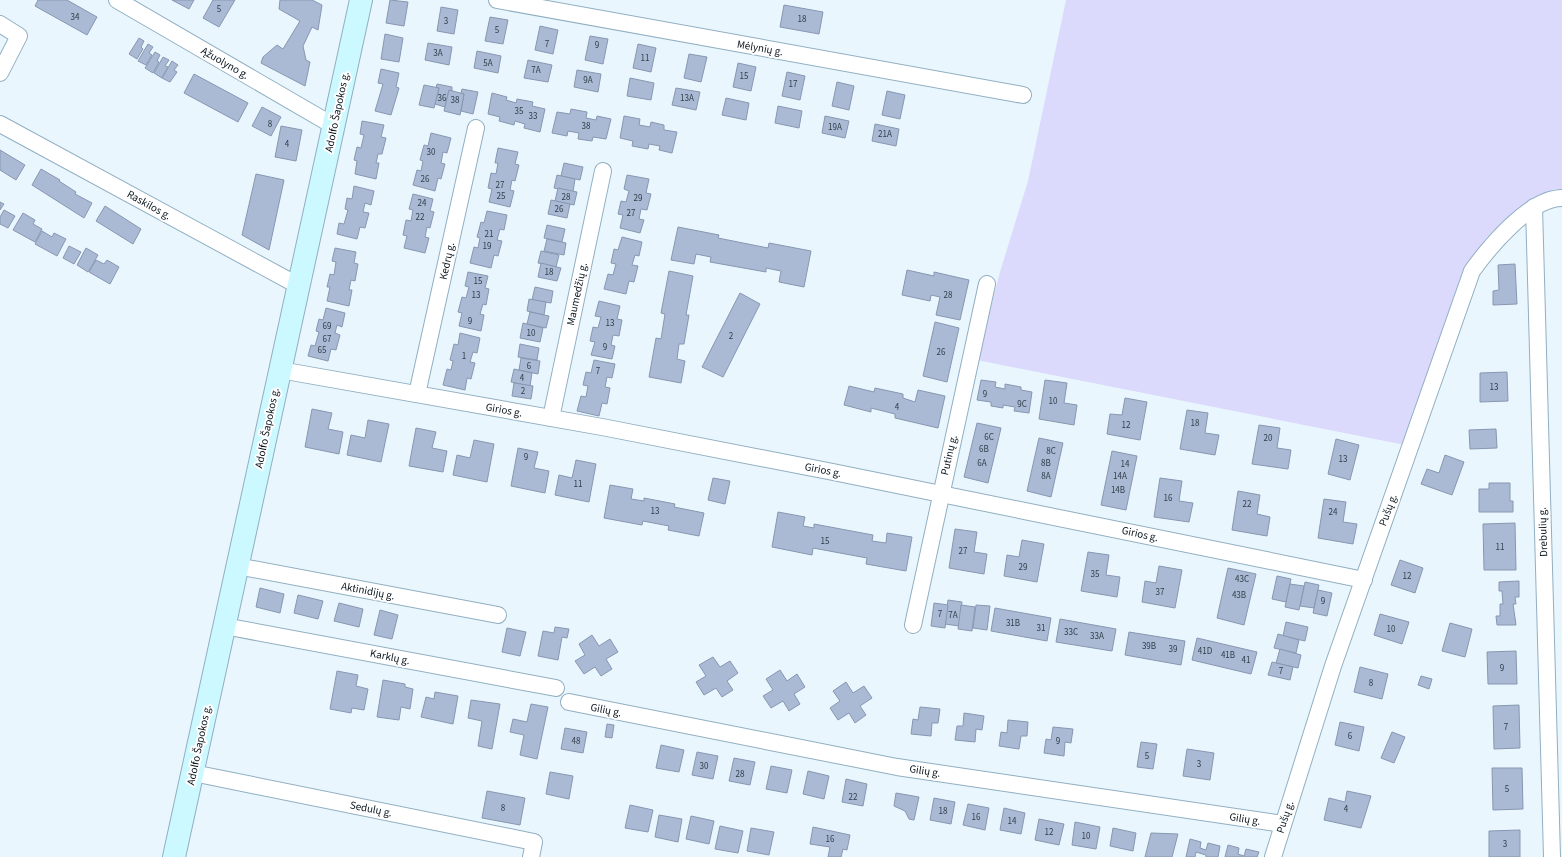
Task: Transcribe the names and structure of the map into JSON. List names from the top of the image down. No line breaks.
{"streets":{"street":["Mėlynių g.","Ąžuolyno g.","Adolfo Šapokos g.","Raskilos g.","Kedrų g.","Maumedžių g.","Girios g.","Putinų g.","Pušų g.","Drebulių g.","Aktinidijų g.","Karklų g.","Gilių g.","Sedulų g."]},"crossings":[["Ąžuolyno g.","Adolfo Šapokos g."],["Adolfo Šapokos g.","Raskilos g."],["Adolfo Šapokos g.","Girios g."],["Adolfo Šapokos g.","Aktinidijų g."],["Adolfo Šapokos g.","Karklų g."],["Adolfo Šapokos g.","Sedulų g."],["Kedrų g.","Girios g."],["Maumedžių g.","Girios g."],["Girios g.","Putinų g."],["Girios g.","Pušų g."],["Pušų g.","Drebulių g."],["Pušų g.","Gilių g."]],"house_numbers":["5","34","18","3","5","7","9","3A","11","5A","7A","15","9A","17","36","13A","38","35","33","8","38","19A","21A","4","30","26","27","25","28","29","24","26","27","22","21","19","18","15","13","28","9","13","69","10","2","67","9","65","26","1","6","7","4","13","2","9","10","9C","4","18","12","6C","20","6B","8C","9","13","6A","8B","14","8A","14A","11","14B","16","22","13","24","15","11","27","29","35","12","43C","37","43B","9","7","7A","31B","31","10","33C","33A","39B","39","41D","41B","41","9","7","8","7","6","48","9","5","3","30","28","5","22","8","4","18","16","14","12","10","16","3"]}
